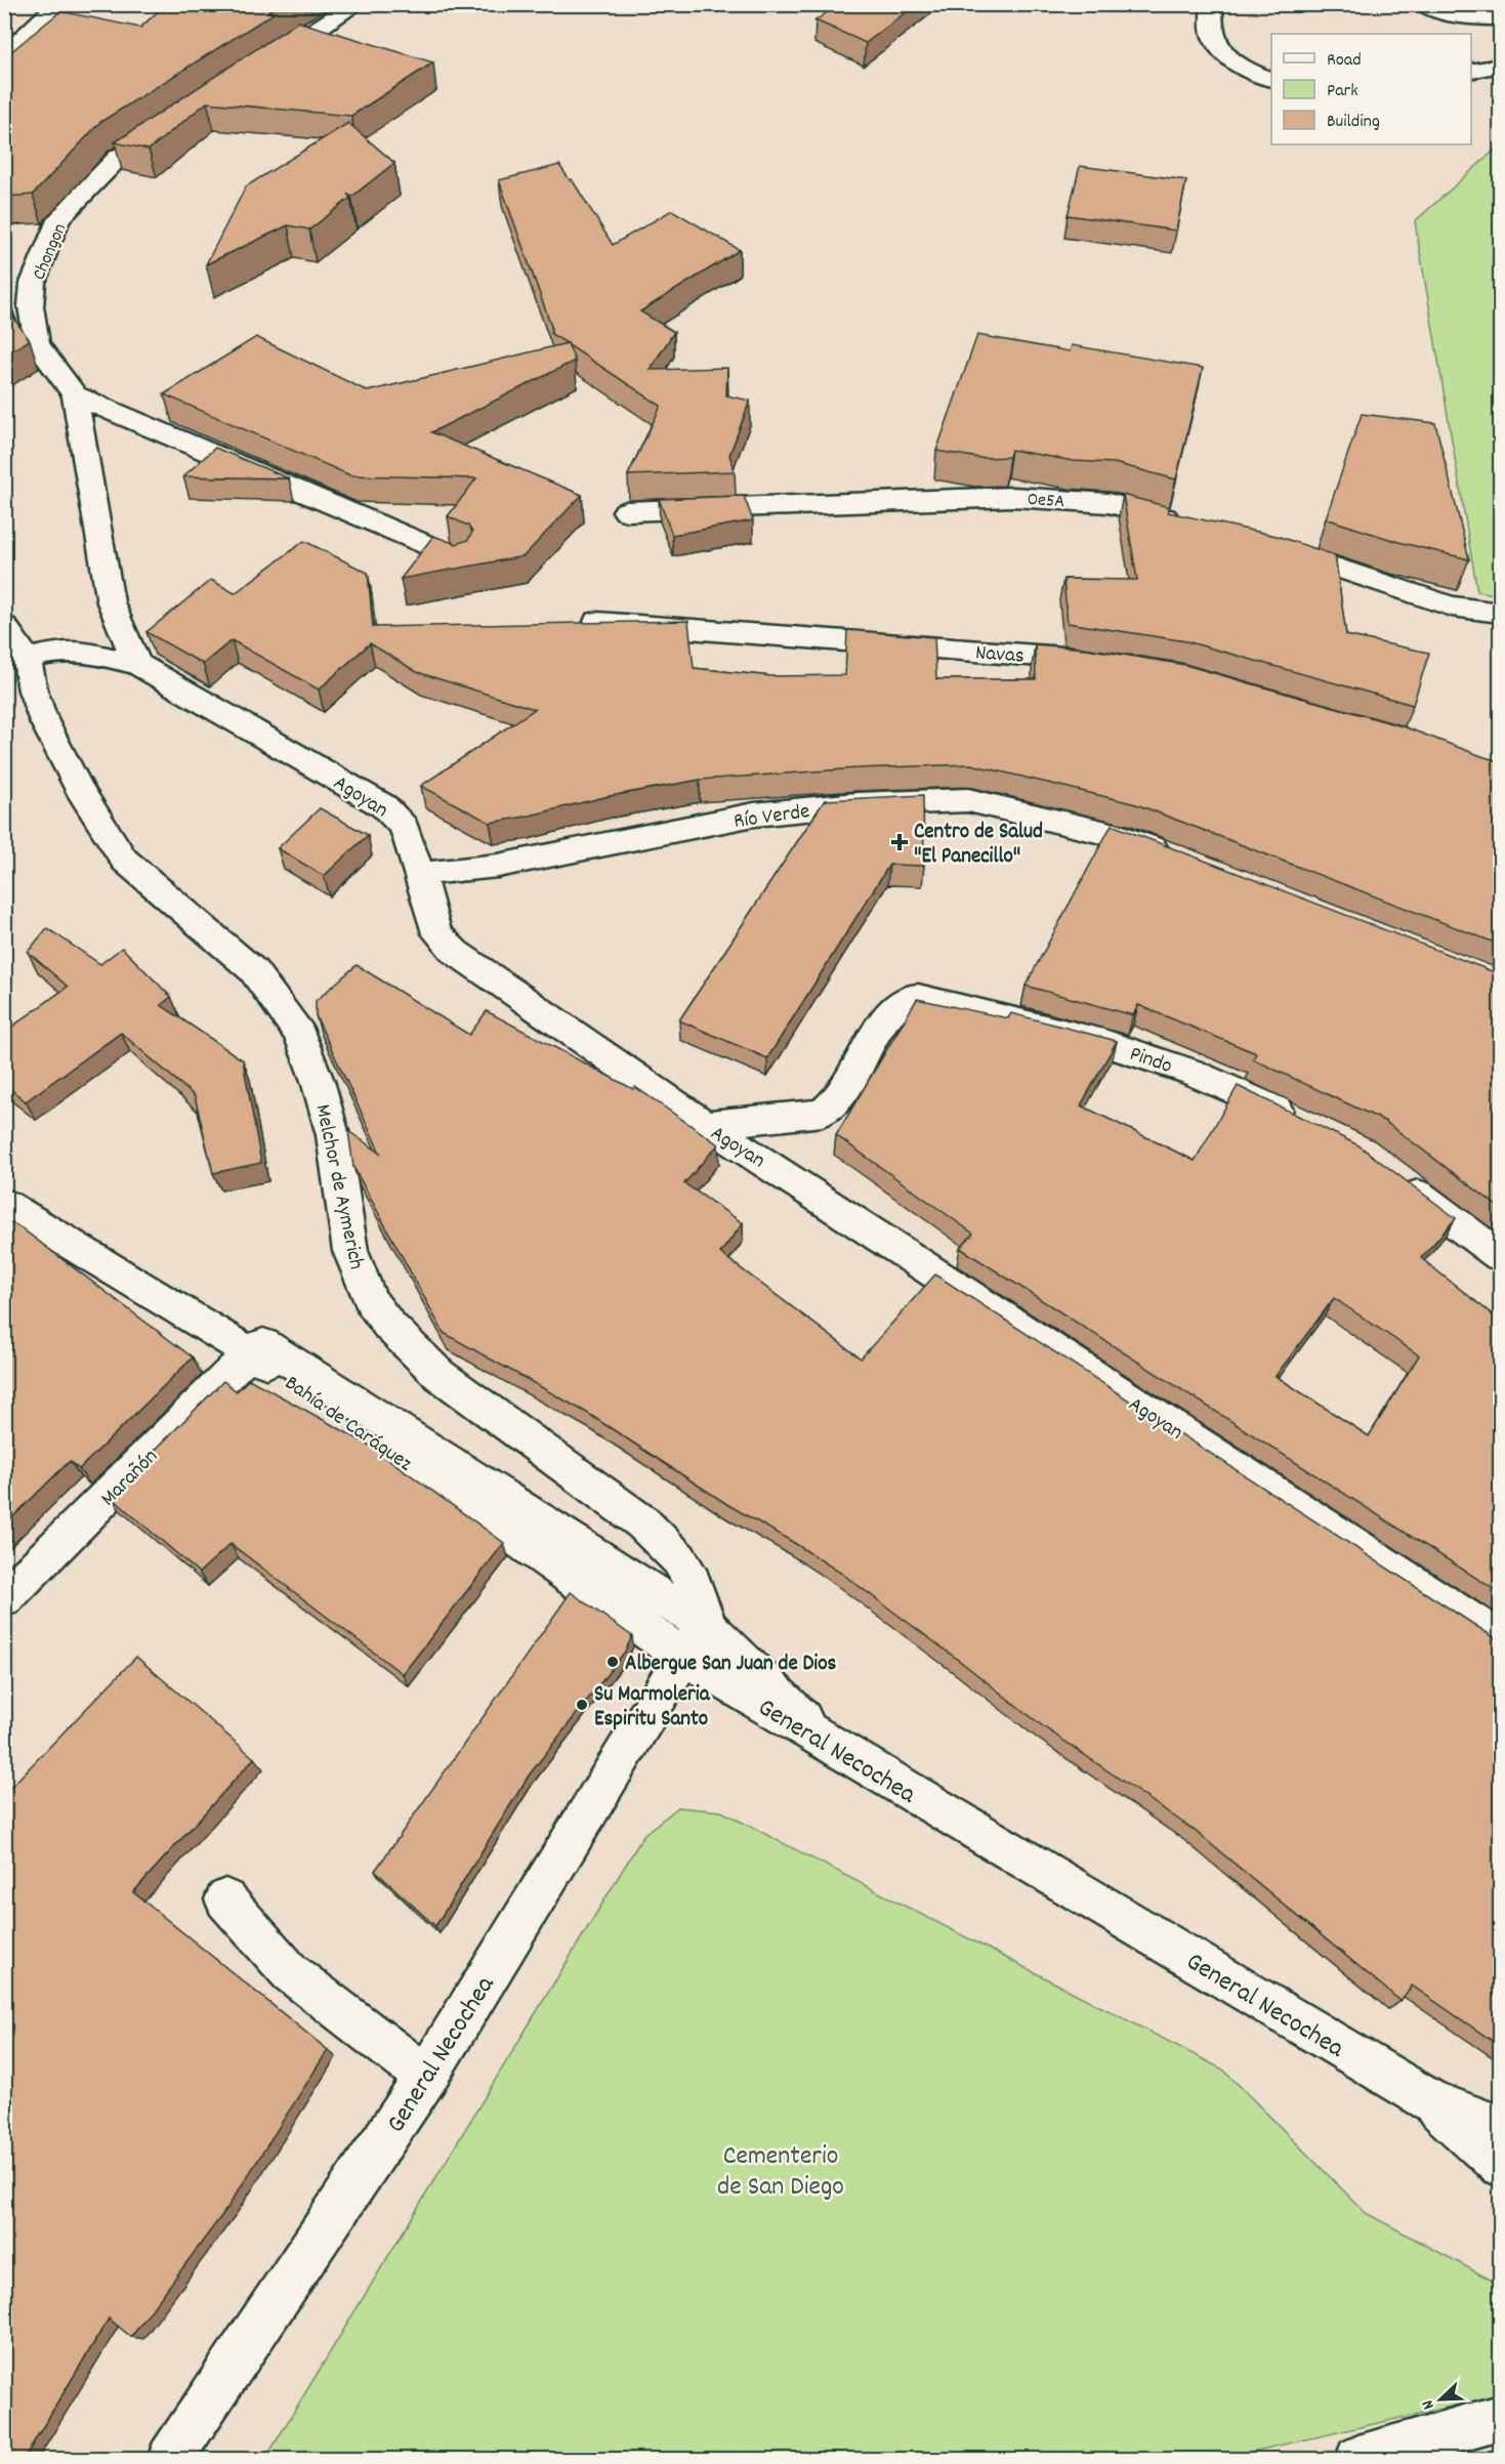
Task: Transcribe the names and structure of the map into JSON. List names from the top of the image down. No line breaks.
{"streets":{"street":["Chongon","Oe5A","Navas","Agoyan","Río Verde","Pindo","Melchor de Aymerich","Marañón","General Necochea"]},"crossings":[["Chongon","Agoyan"],["Agoyan","Río Verde"],["Agoyan","Pindo"],["Agoyan","Melchor de Aymerich"],["Melchor de Aymerich","General Necochea"]],"parks":["Cementerio de San Diego"],"places":{"health":["Centro de Salud \"El Panecillo\""],"other":["Albergue San Juan de Dios","Su Marmoleria Espiritu Santo"]},"legend":["Road","Park","Building"],"north":"bottom left"}
